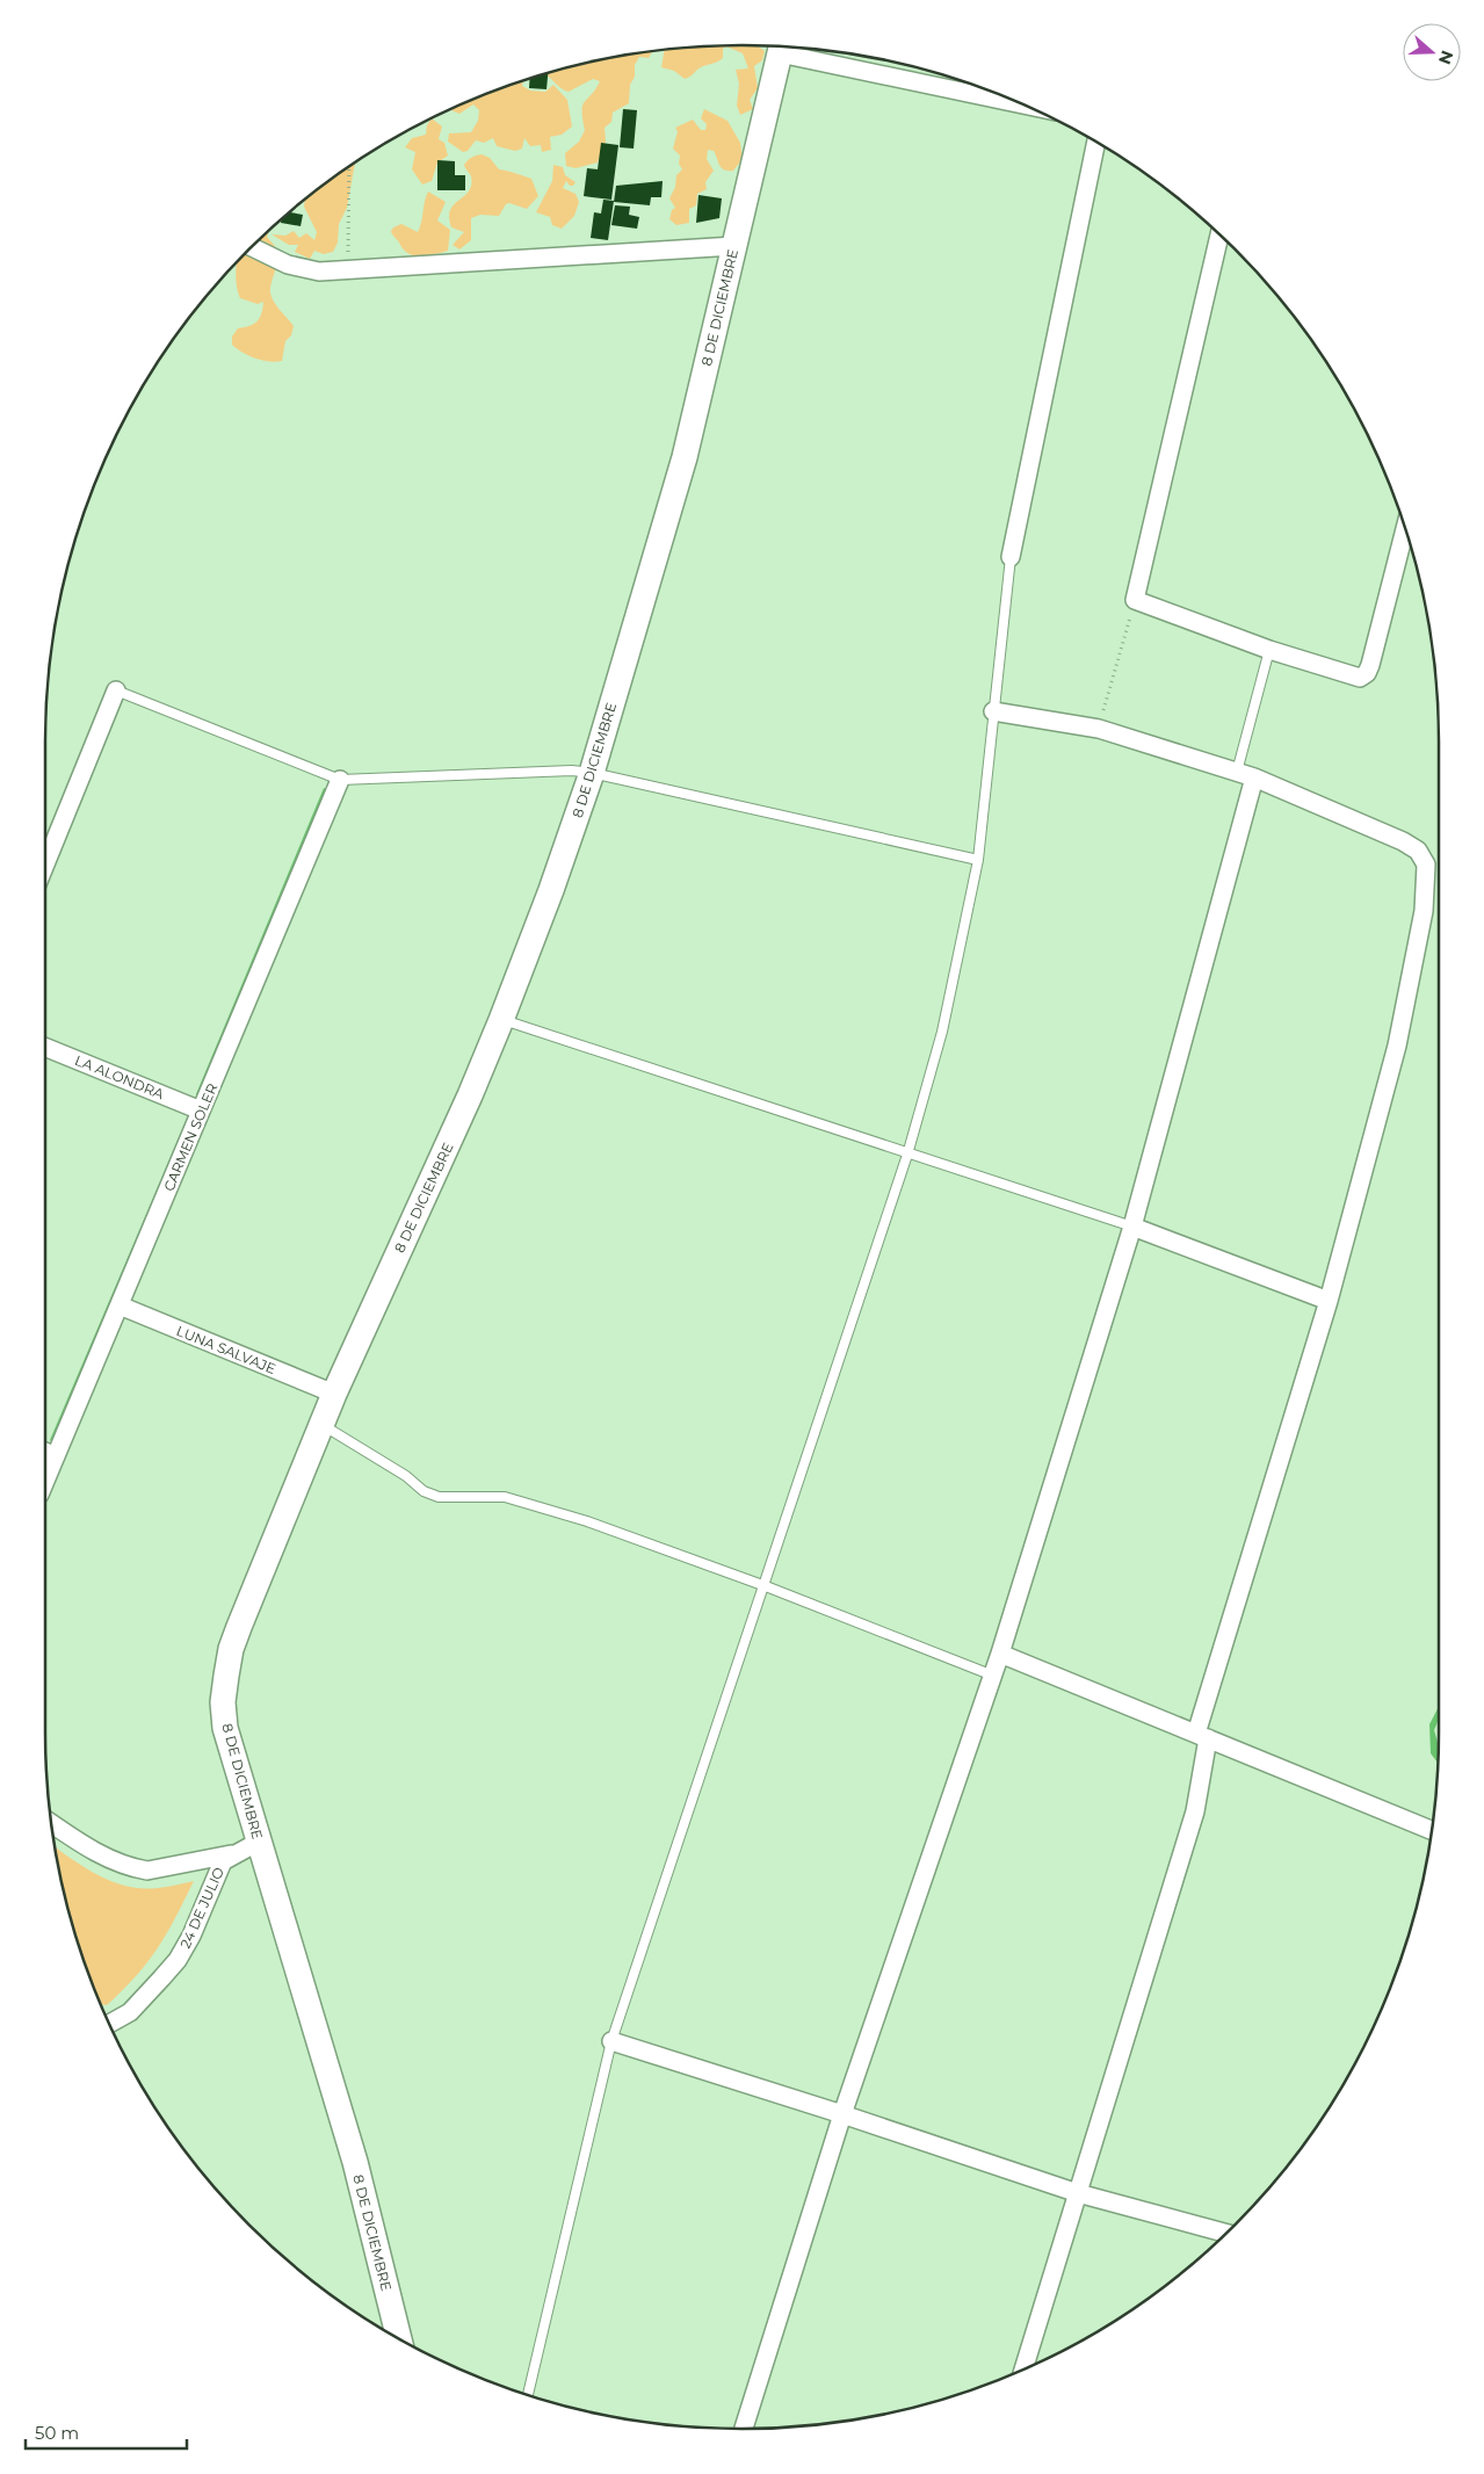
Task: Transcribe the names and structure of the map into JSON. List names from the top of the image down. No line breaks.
{"streets":{"street":["8 DE DICIEMBRE","LA ALONDRA","CARMEN SOLER","LUNA SALVAJE","24 DE JULIO"]},"crossings":[["8 DE DICIEMBRE","LUNA SALVAJE"],["8 DE DICIEMBRE","24 DE JULIO"],["LA ALONDRA","CARMEN SOLER"],["CARMEN SOLER","LUNA SALVAJE"]],"scale_bar":"50 m","north":"right"}
